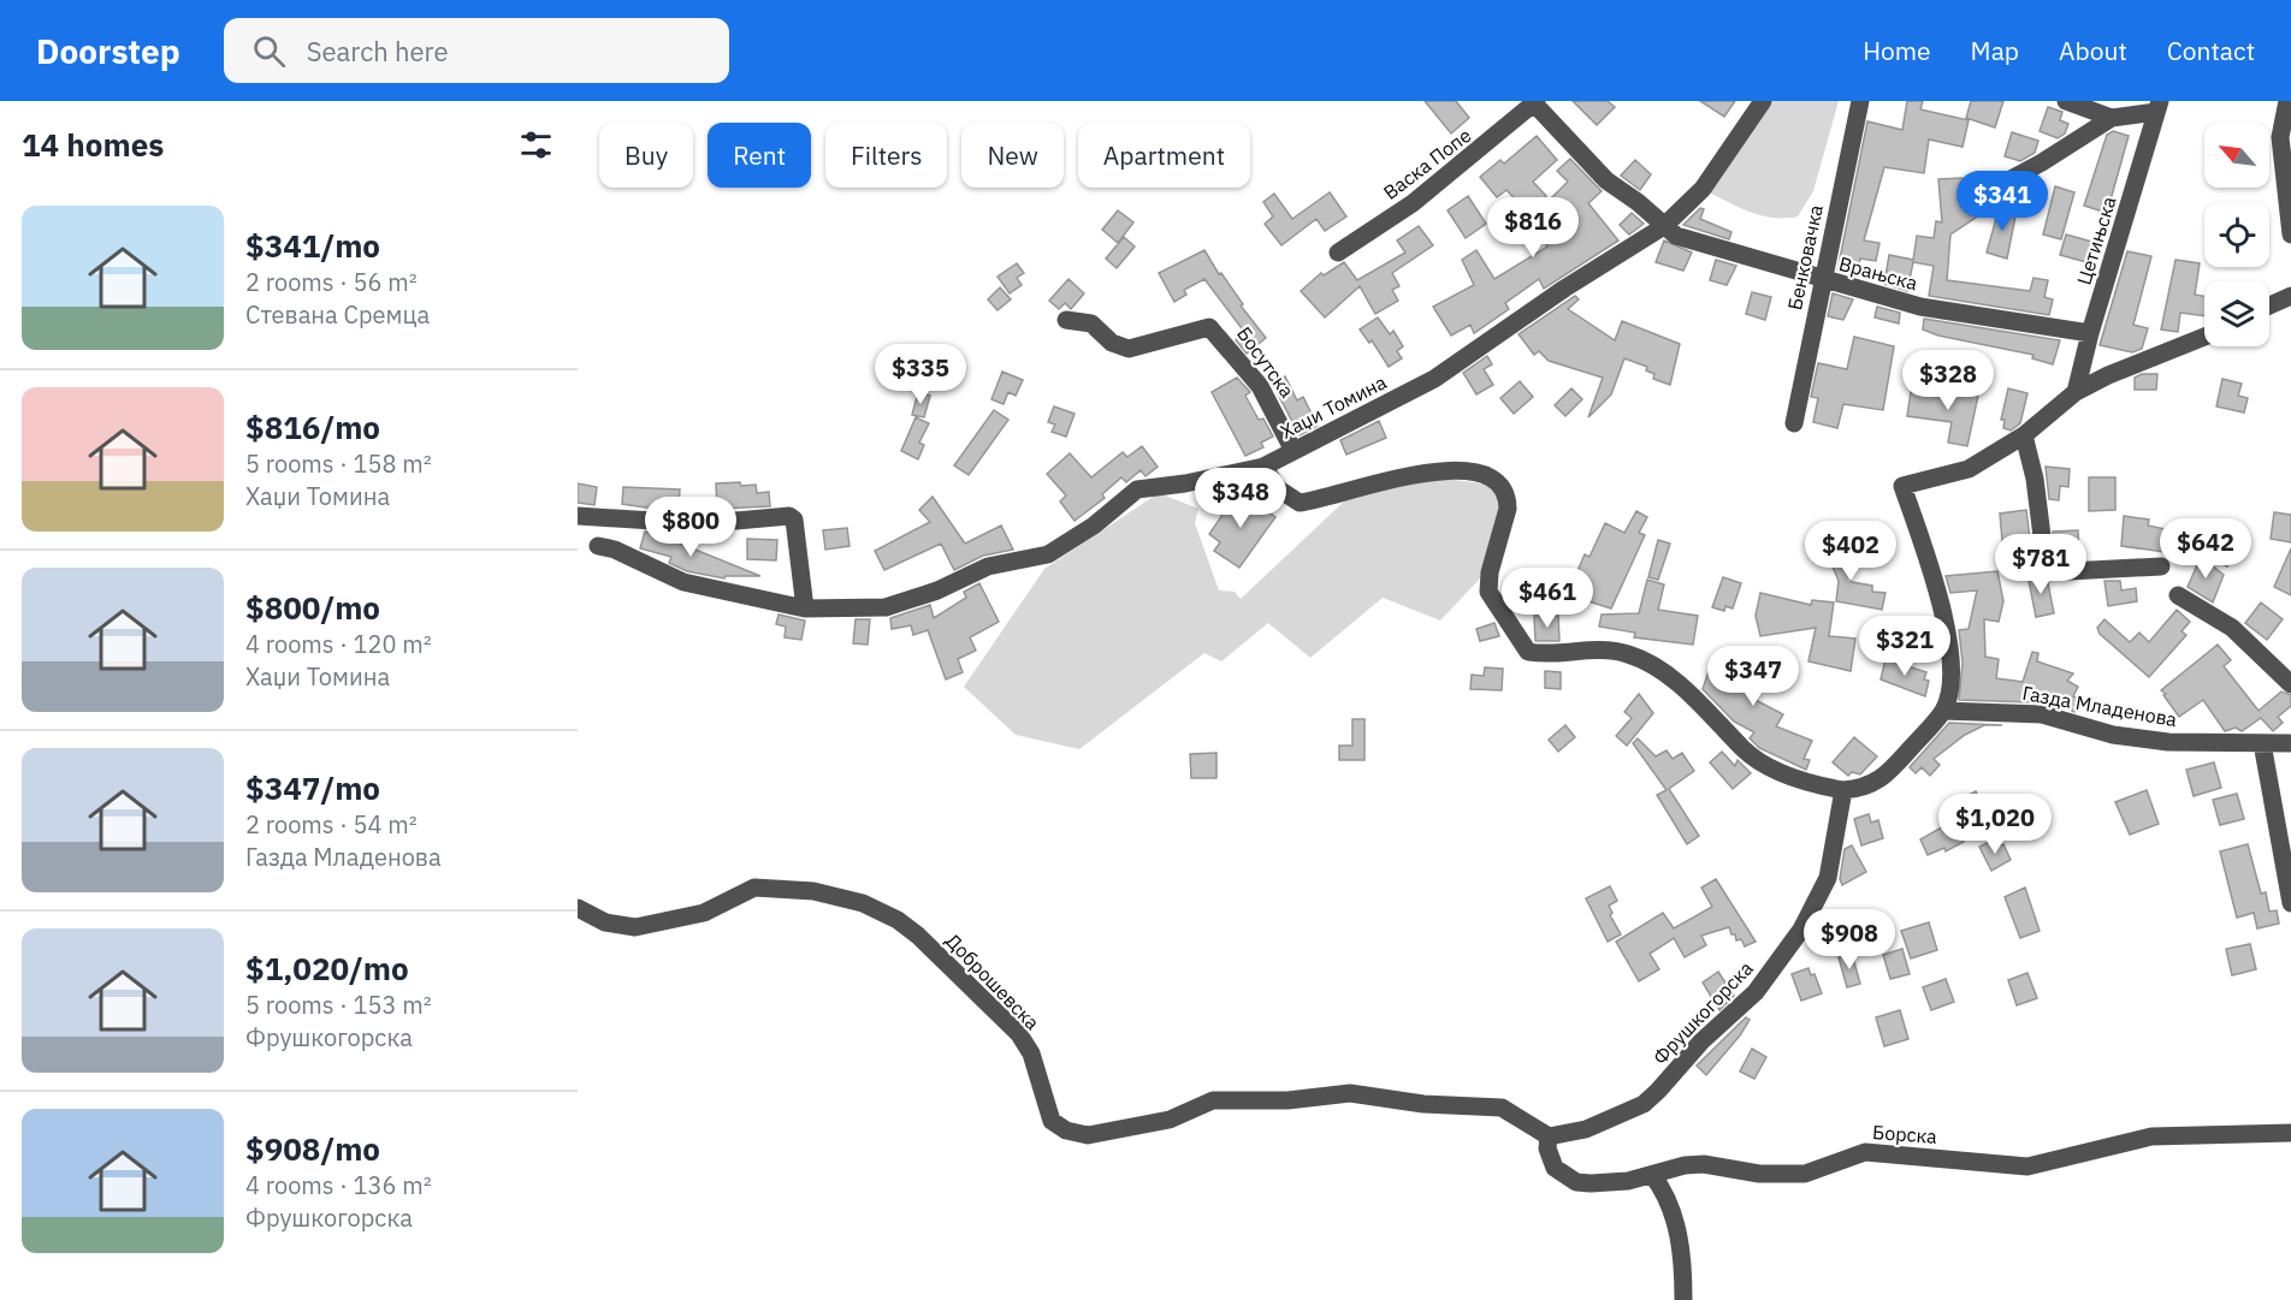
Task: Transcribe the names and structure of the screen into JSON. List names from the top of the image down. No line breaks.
{"streets":{"street":["Васка Попе","Цетињска","Бенковачка","Врањска","Босутска","Хаџи Томина","Газда Младенова","Доброшевска","Фрушкогорска","Борска"]},"crossings":[["Васка Попе","Врањска"],["Цетињска","Врањска"],["Бенковачка","Врањска"],["Врањска","Хаџи Томина"],["Босутска","Хаџи Томина"],["Доброшевска","Фрушкогорска"],["Доброшевска","Борска"],["Фрушкогорска","Борска"]],"north":"top left","page":{"header":"Doorstep","search":"Search here","nav":["Home","Map","About","Contact"],"heading":"14 homes","chip":["Buy","Rent","Filters","New","Apartment"],"price":["$341","$816","$335","$328","$348","$800","$642","$402","$781","$461","$321","$347","$1,020","$908"],"list":[{"name":"$341/mo","note":"2 rooms · 56 m² · Стевана Сремца"},{"name":"$816/mo","note":"5 rooms · 158 m² · Хаџи Томина"},{"name":"$800/mo","note":"4 rooms · 120 m² · Хаџи Томина"},{"name":"$347/mo","note":"2 rooms · 54 m² · Газда Младенова"},{"name":"$1,020/mo","note":"5 rooms · 153 m² · Фрушкогорска"},{"name":"$908/mo","note":"4 rooms · 136 m² · Фрушкогорска"}]}}
